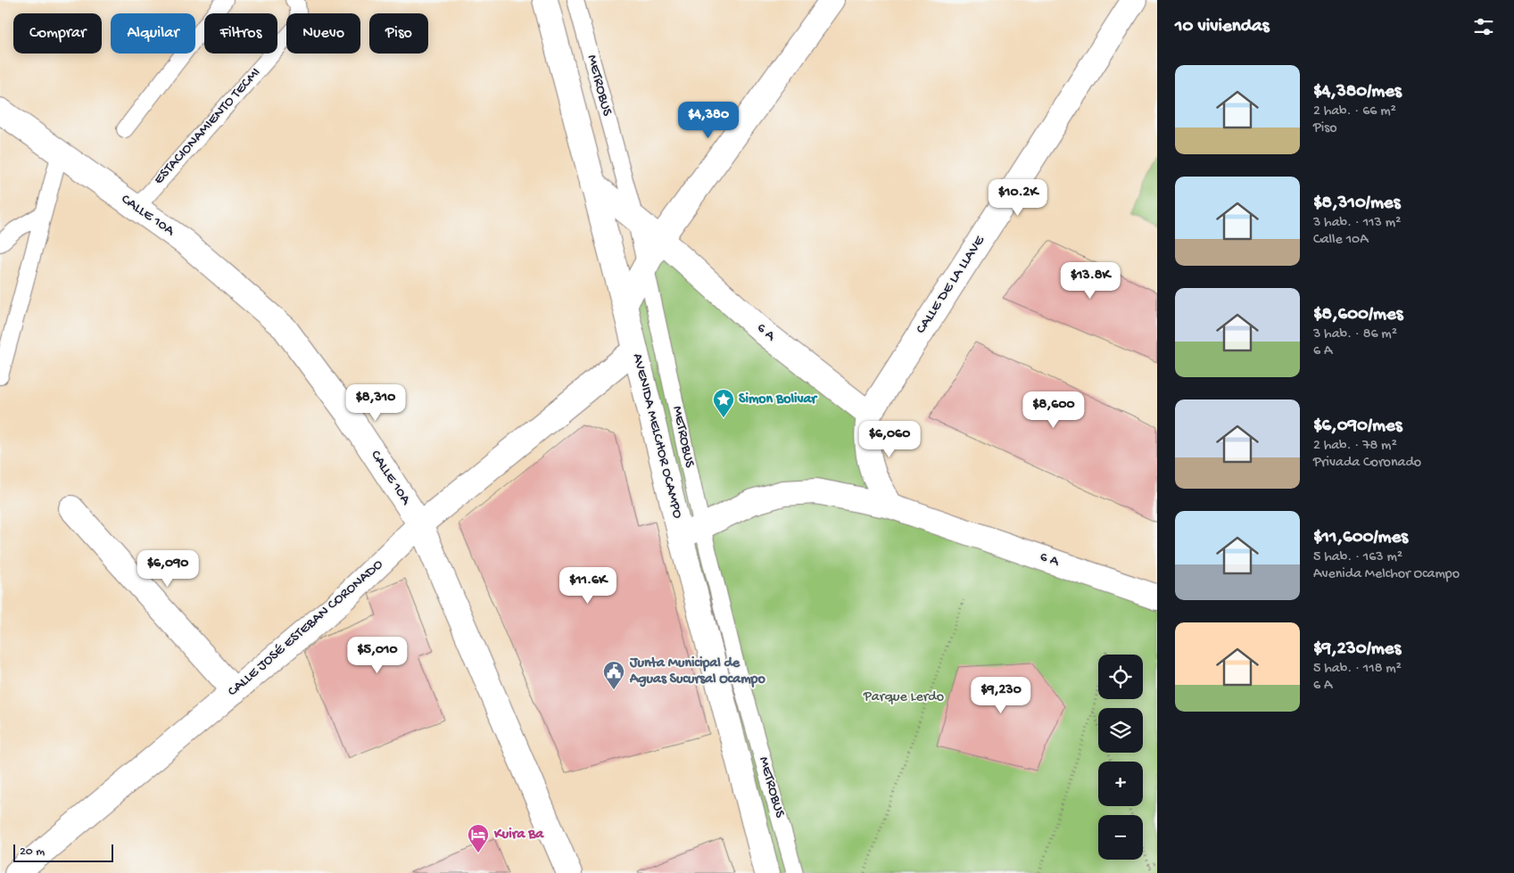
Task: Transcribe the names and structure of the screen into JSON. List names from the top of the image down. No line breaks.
{"streets":{"street":["CALLE 10A","CALLE DE LA LLAVE","6 A","AVENIDA MELCHOR OCAMPO","CALLE JOSÉ ESTEBAN CORONADO"],"lane":["METROBUS","ESTACIONAMIENTO TECMI"]},"crossings":[["METROBUS","6 A"],["METROBUS","AVENIDA MELCHOR OCAMPO"],["ESTACIONAMIENTO TECMI","CALLE 10A"],["CALLE 10A","CALLE JOSÉ ESTEBAN CORONADO"],["CALLE DE LA LLAVE","6 A"],["6 A","AVENIDA MELCHOR OCAMPO"],["AVENIDA MELCHOR OCAMPO","CALLE JOSÉ ESTEBAN CORONADO"]],"parks":["Parque Lerdo"],"places":{"place":["Simon Bolivar"],"public building":["Junta Municipal de Aguas Sucursal Ocampo"],"hotel":["Kuira Ba"]},"scale_bar":"20 m","page":{"heading":"10 viviendas","chip":["Comprar","Alquilar","Filtros","Nuevo","Piso"],"list":[{"name":"$4,380/mes","note":"2 hab. · 66 m² · Piso"},{"name":"$8,310/mes","note":"3 hab. · 113 m² · Calle 10A"},{"name":"$8,600/mes","note":"3 hab. · 86 m² · 6 A"},{"name":"$6,090/mes","note":"2 hab. · 78 m² · Privada Coronado"},{"name":"$11,600/mes","note":"5 hab. · 163 m² · Avenida Melchor Ocampo"},{"name":"$9,230/mes","note":"5 hab. · 118 m² · 6 A"}],"price":["$4,380","$10.2K","$13.8K","$8,310","$8,600","$6,060","$6,090","$11.6K","$5,010","$9,230"],"map_buttons":["+","−"],"scale":"20 m"}}
